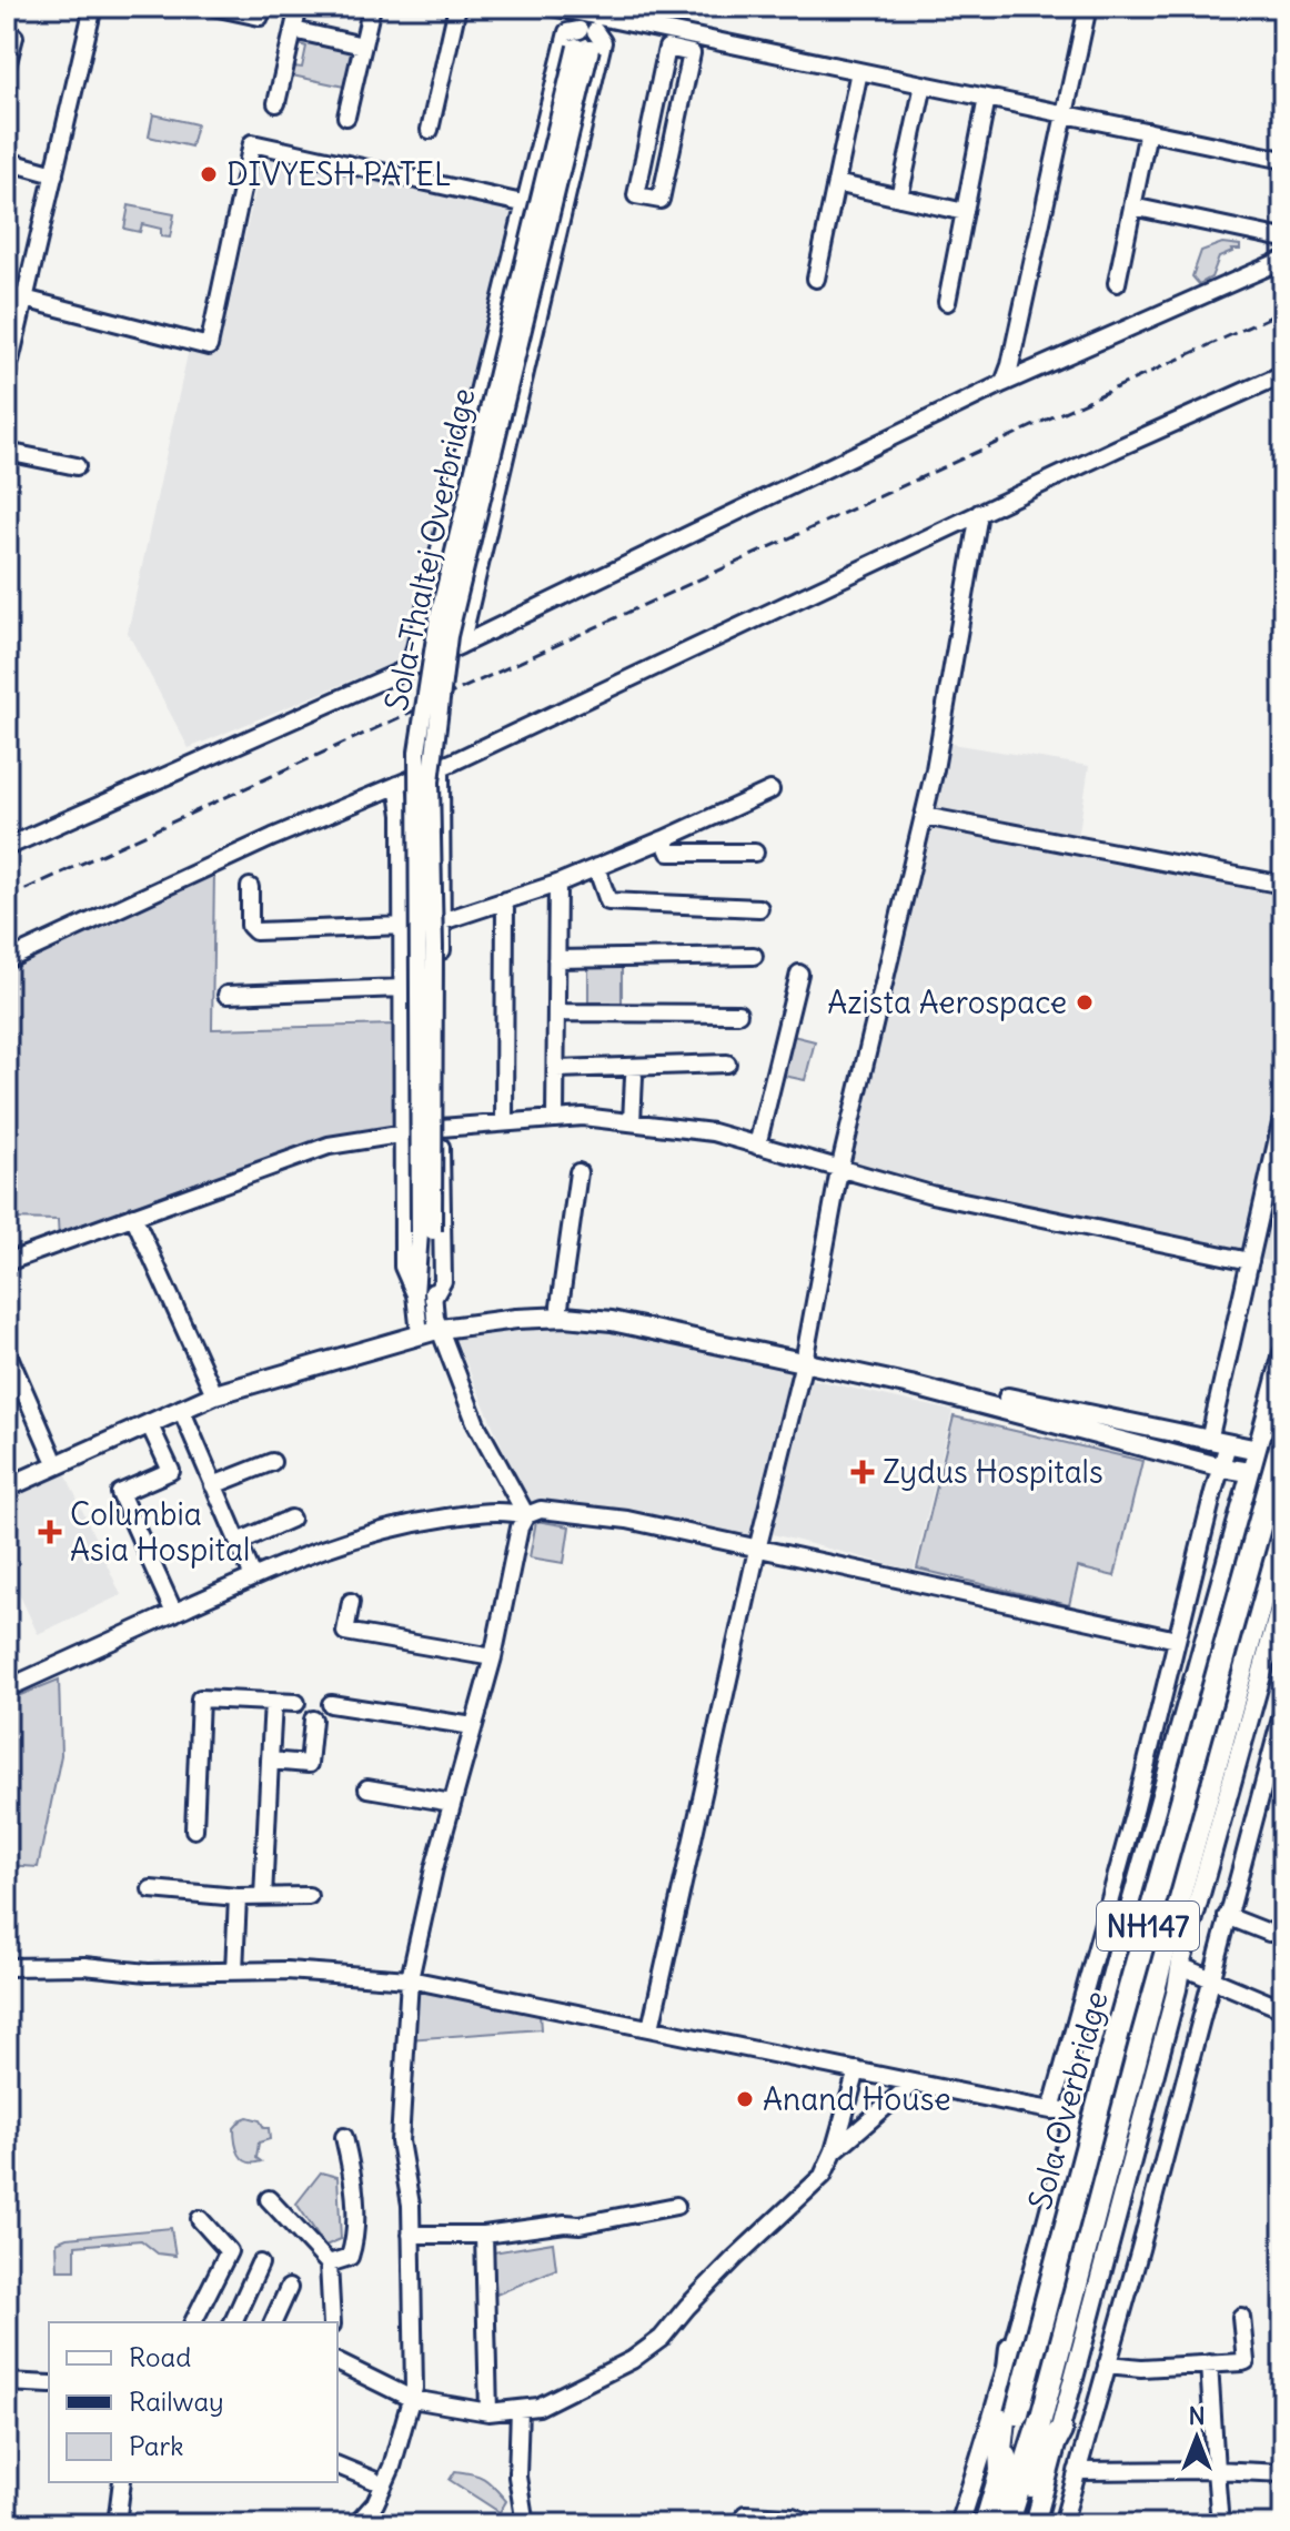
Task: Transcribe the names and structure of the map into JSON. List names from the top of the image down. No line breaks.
{"streets":{"highway":["NH147","Sola Overbridge"],"street":["Sola-Thaltej Overbridge"]},"crossings":[["NH147","Sola Overbridge"]],"places":{"other":["DIVYESH PATEL","Azista Aerospace","Anand House"],"health":["Zydus Hospitals","Columbia Asia Hospital"]},"legend":["Road","Railway","Park"],"north":"top"}
